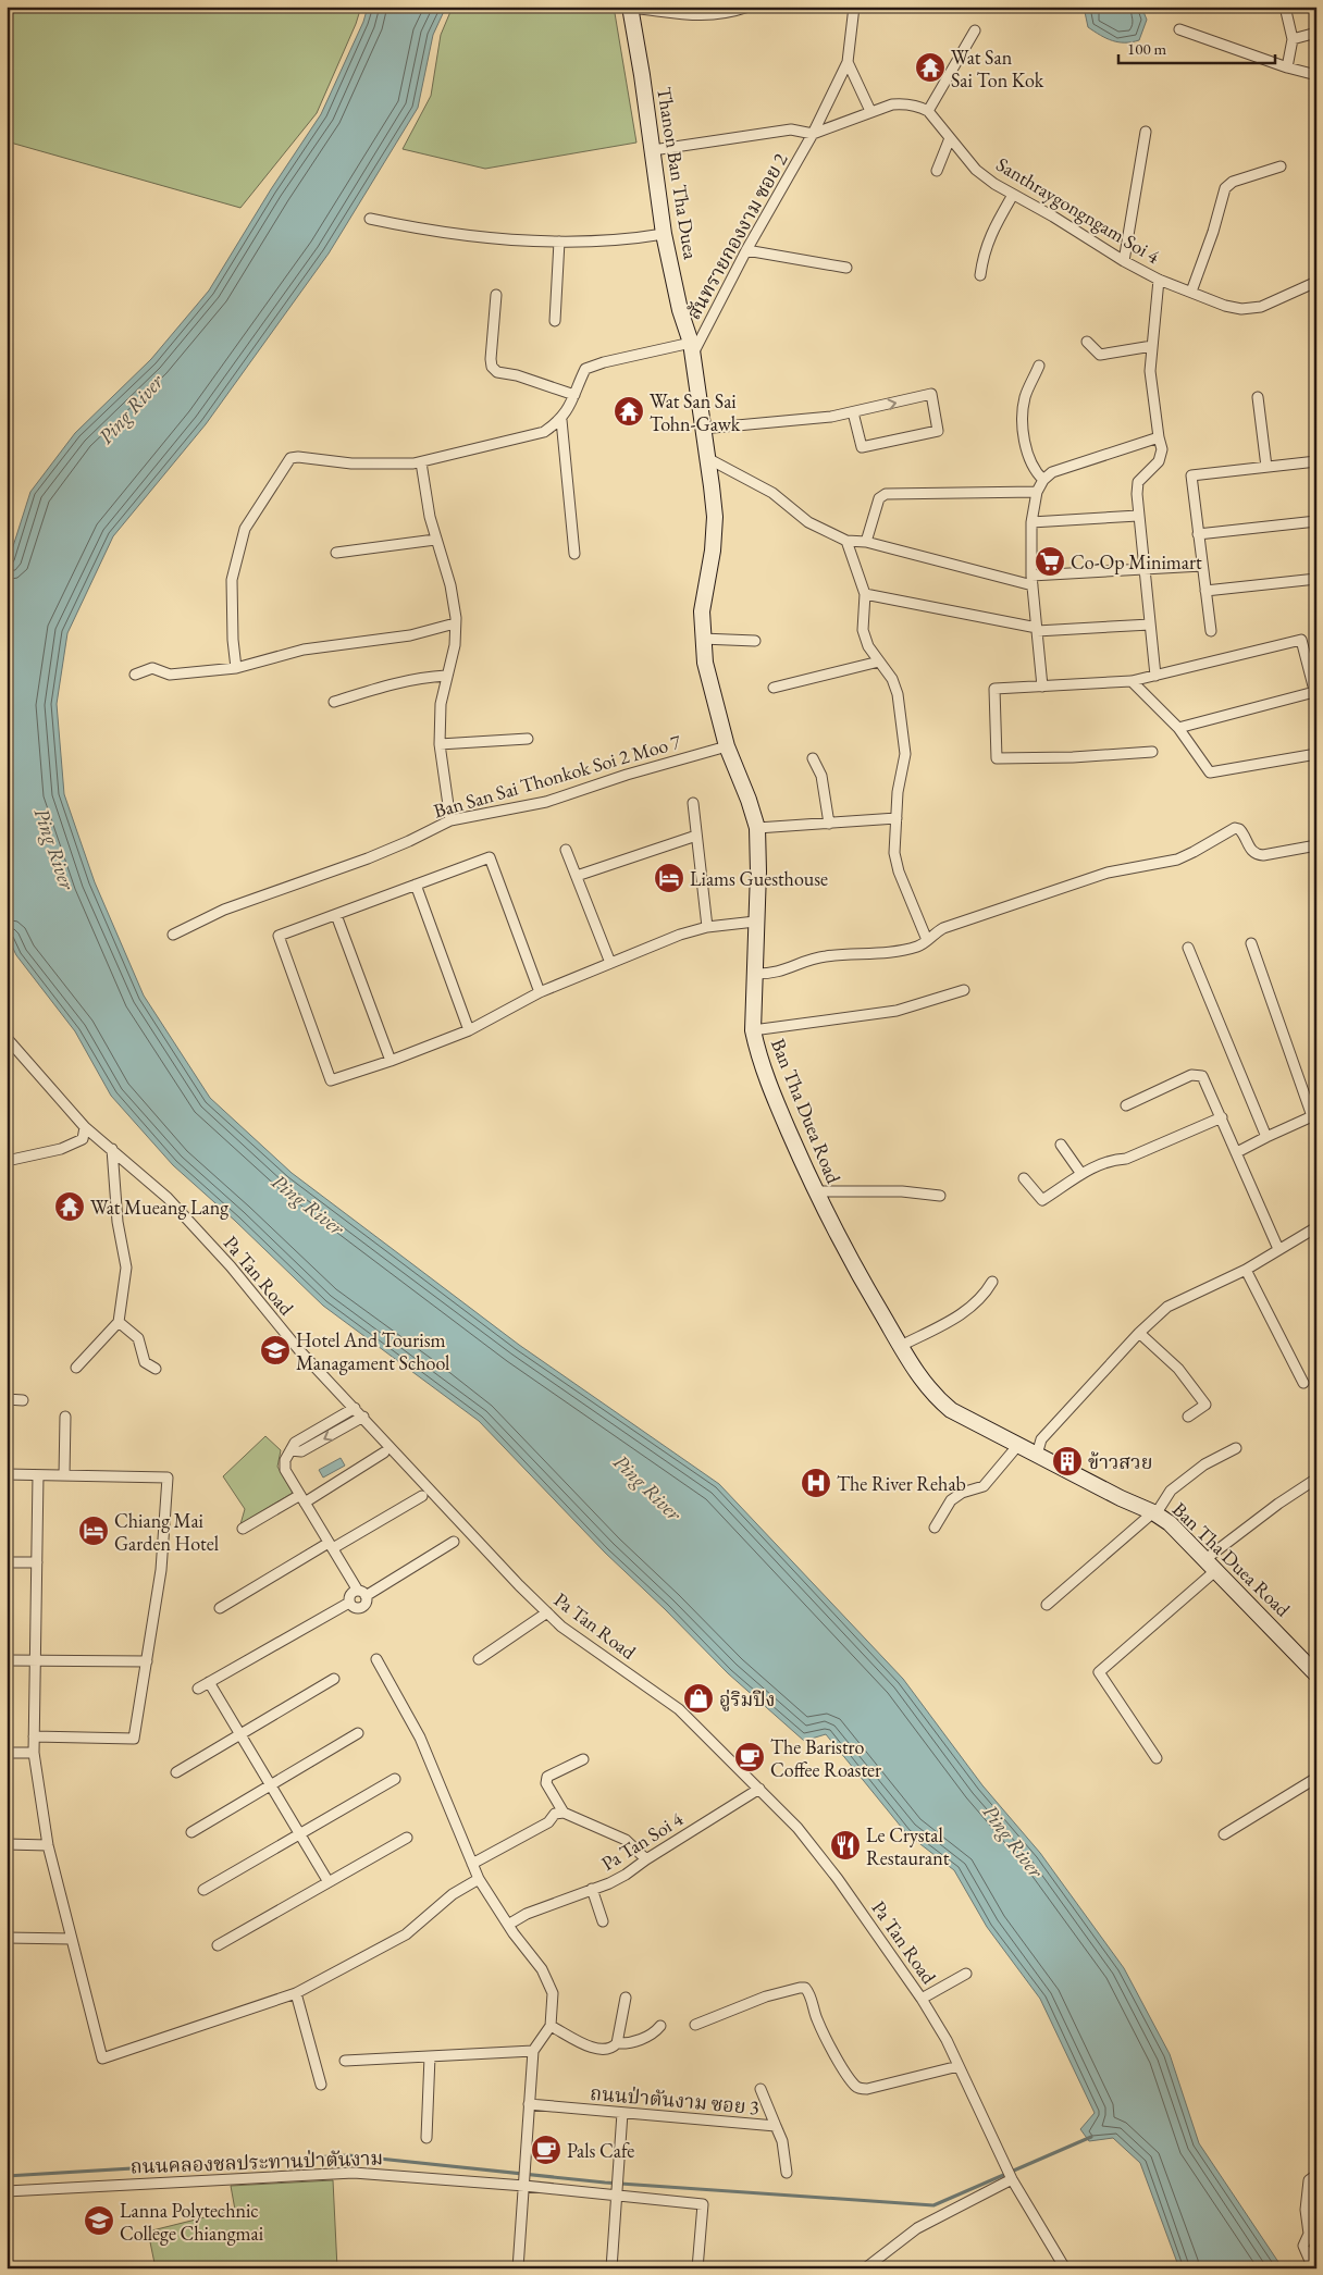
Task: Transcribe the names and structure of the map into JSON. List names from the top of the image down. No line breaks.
{"streets":{"street":["Thanon Ban Tha Duea","Santhraygongngam Soi 4","สันทรายกองงาม ซอย 2","Ban San Sai Thonkok Soi 2 Moo 7","Ban Tha Duea Road","Pa Tan Road","Pa Tan Soi 4","ถนนป่าตันงาม ซอย 3","ถนนคลองชลประทานป่าตันงาม"]},"crossings":[["Thanon Ban Tha Duea","สันทรายกองงาม ซอย 2"],["Thanon Ban Tha Duea","Ban Tha Duea Road"],["สันทรายกองงาม ซอย 2","Ban Tha Duea Road"],["Ban San Sai Thonkok Soi 2 Moo 7","Ban Tha Duea Road"],["Pa Tan Road","Pa Tan Soi 4"]],"water":["Ping River"],"places":{"temple":["Wat San Sai Ton Kok","Wat San Sai Tohn-Gawk","Wat Mueang Lang"],"supermarket":["Co-Op Minimart"],"hotel":["Liams Guesthouse","Chiang Mai Garden Hotel"],"school or university":["Hotel And Tourism Managament School","Lanna Polytechnic College Chiangmai"],"building":["ข้าวสวย"],"hospital":["The River Rehab"],"shop":["อู่ริมปิง"],"cafe":["The Baristro Coffee Roaster","Pals Cafe"],"restaurant":["Le Crystal Restaurant"]},"scale_bar":"100 m"}
